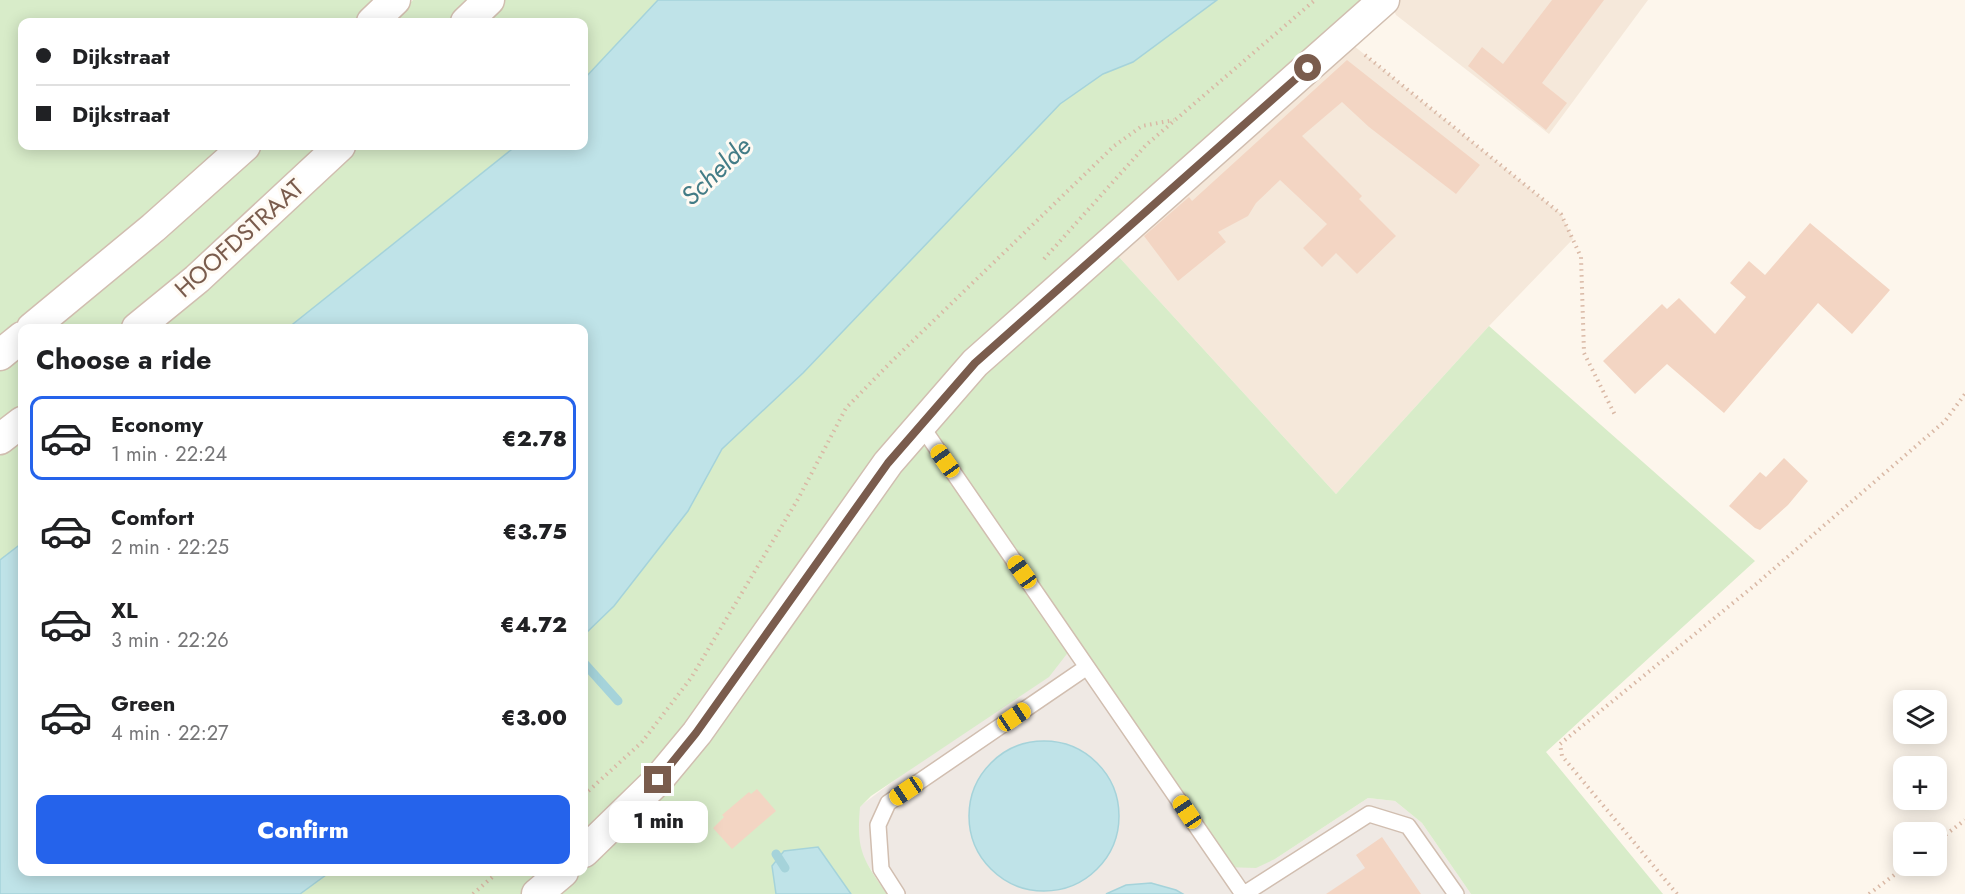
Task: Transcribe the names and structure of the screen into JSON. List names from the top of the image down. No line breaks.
{"streets":{"street":["HOOFDSTRAAT"]},"water":["Schelde"],"page":{"banner":["Dijkstraat","Dijkstraat"],"heading":"Choose a ride","list":[{"name":"Economy","note":"1 min · 22:24","value":"€2.78"},{"name":"Comfort","note":"2 min · 22:25","value":"€3.75"},{"name":"XL","note":"3 min · 22:26","value":"€4.72"},{"name":"Green","note":"4 min · 22:27","value":"€3.00"}],"map_buttons":["+","−"],"buttons":"Confirm","bubble":"1 min"}}
